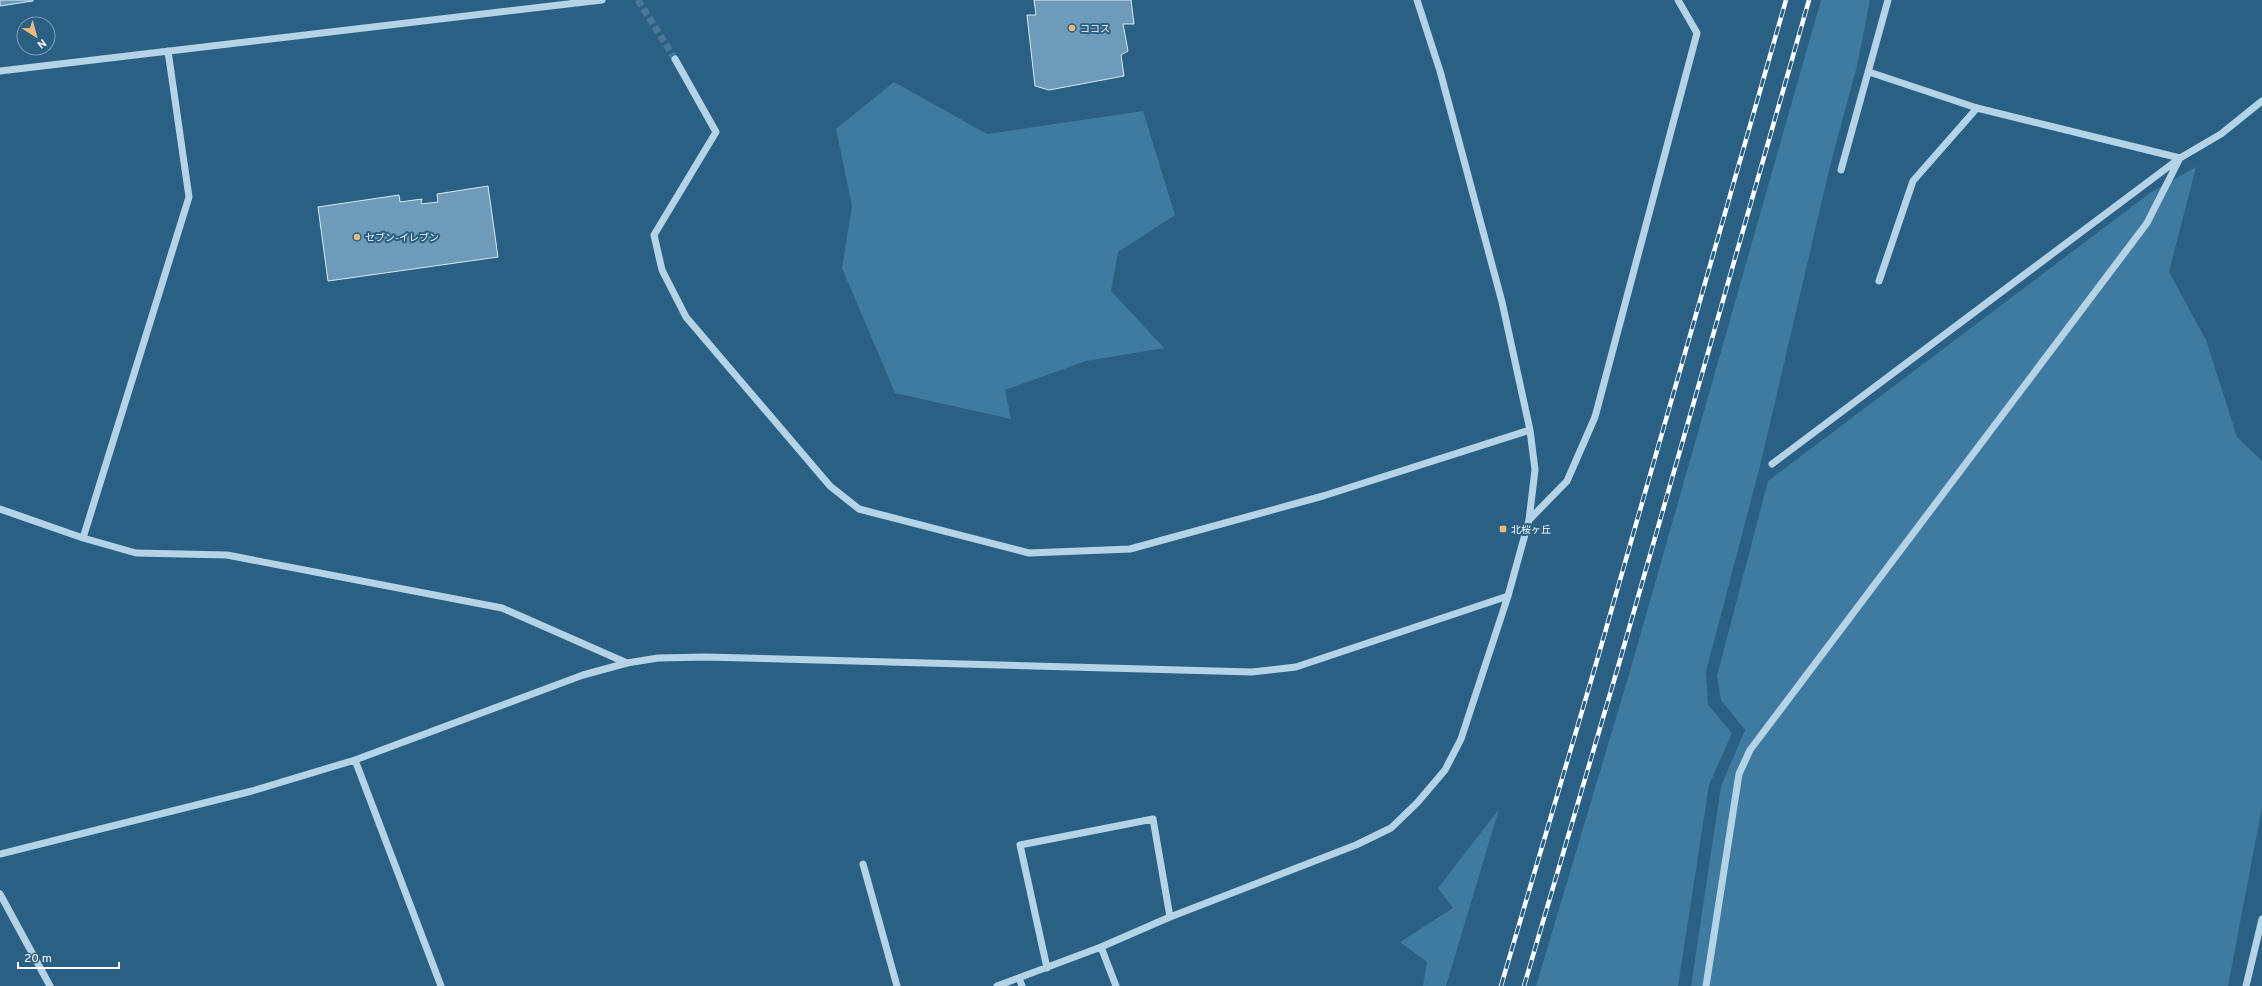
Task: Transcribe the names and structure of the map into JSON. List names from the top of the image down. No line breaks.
{"places":{"other":["ココス","セブン-イレブン"],"transit":["北桜ヶ丘"]},"scale_bar":"20 m","north":"bottom right"}
